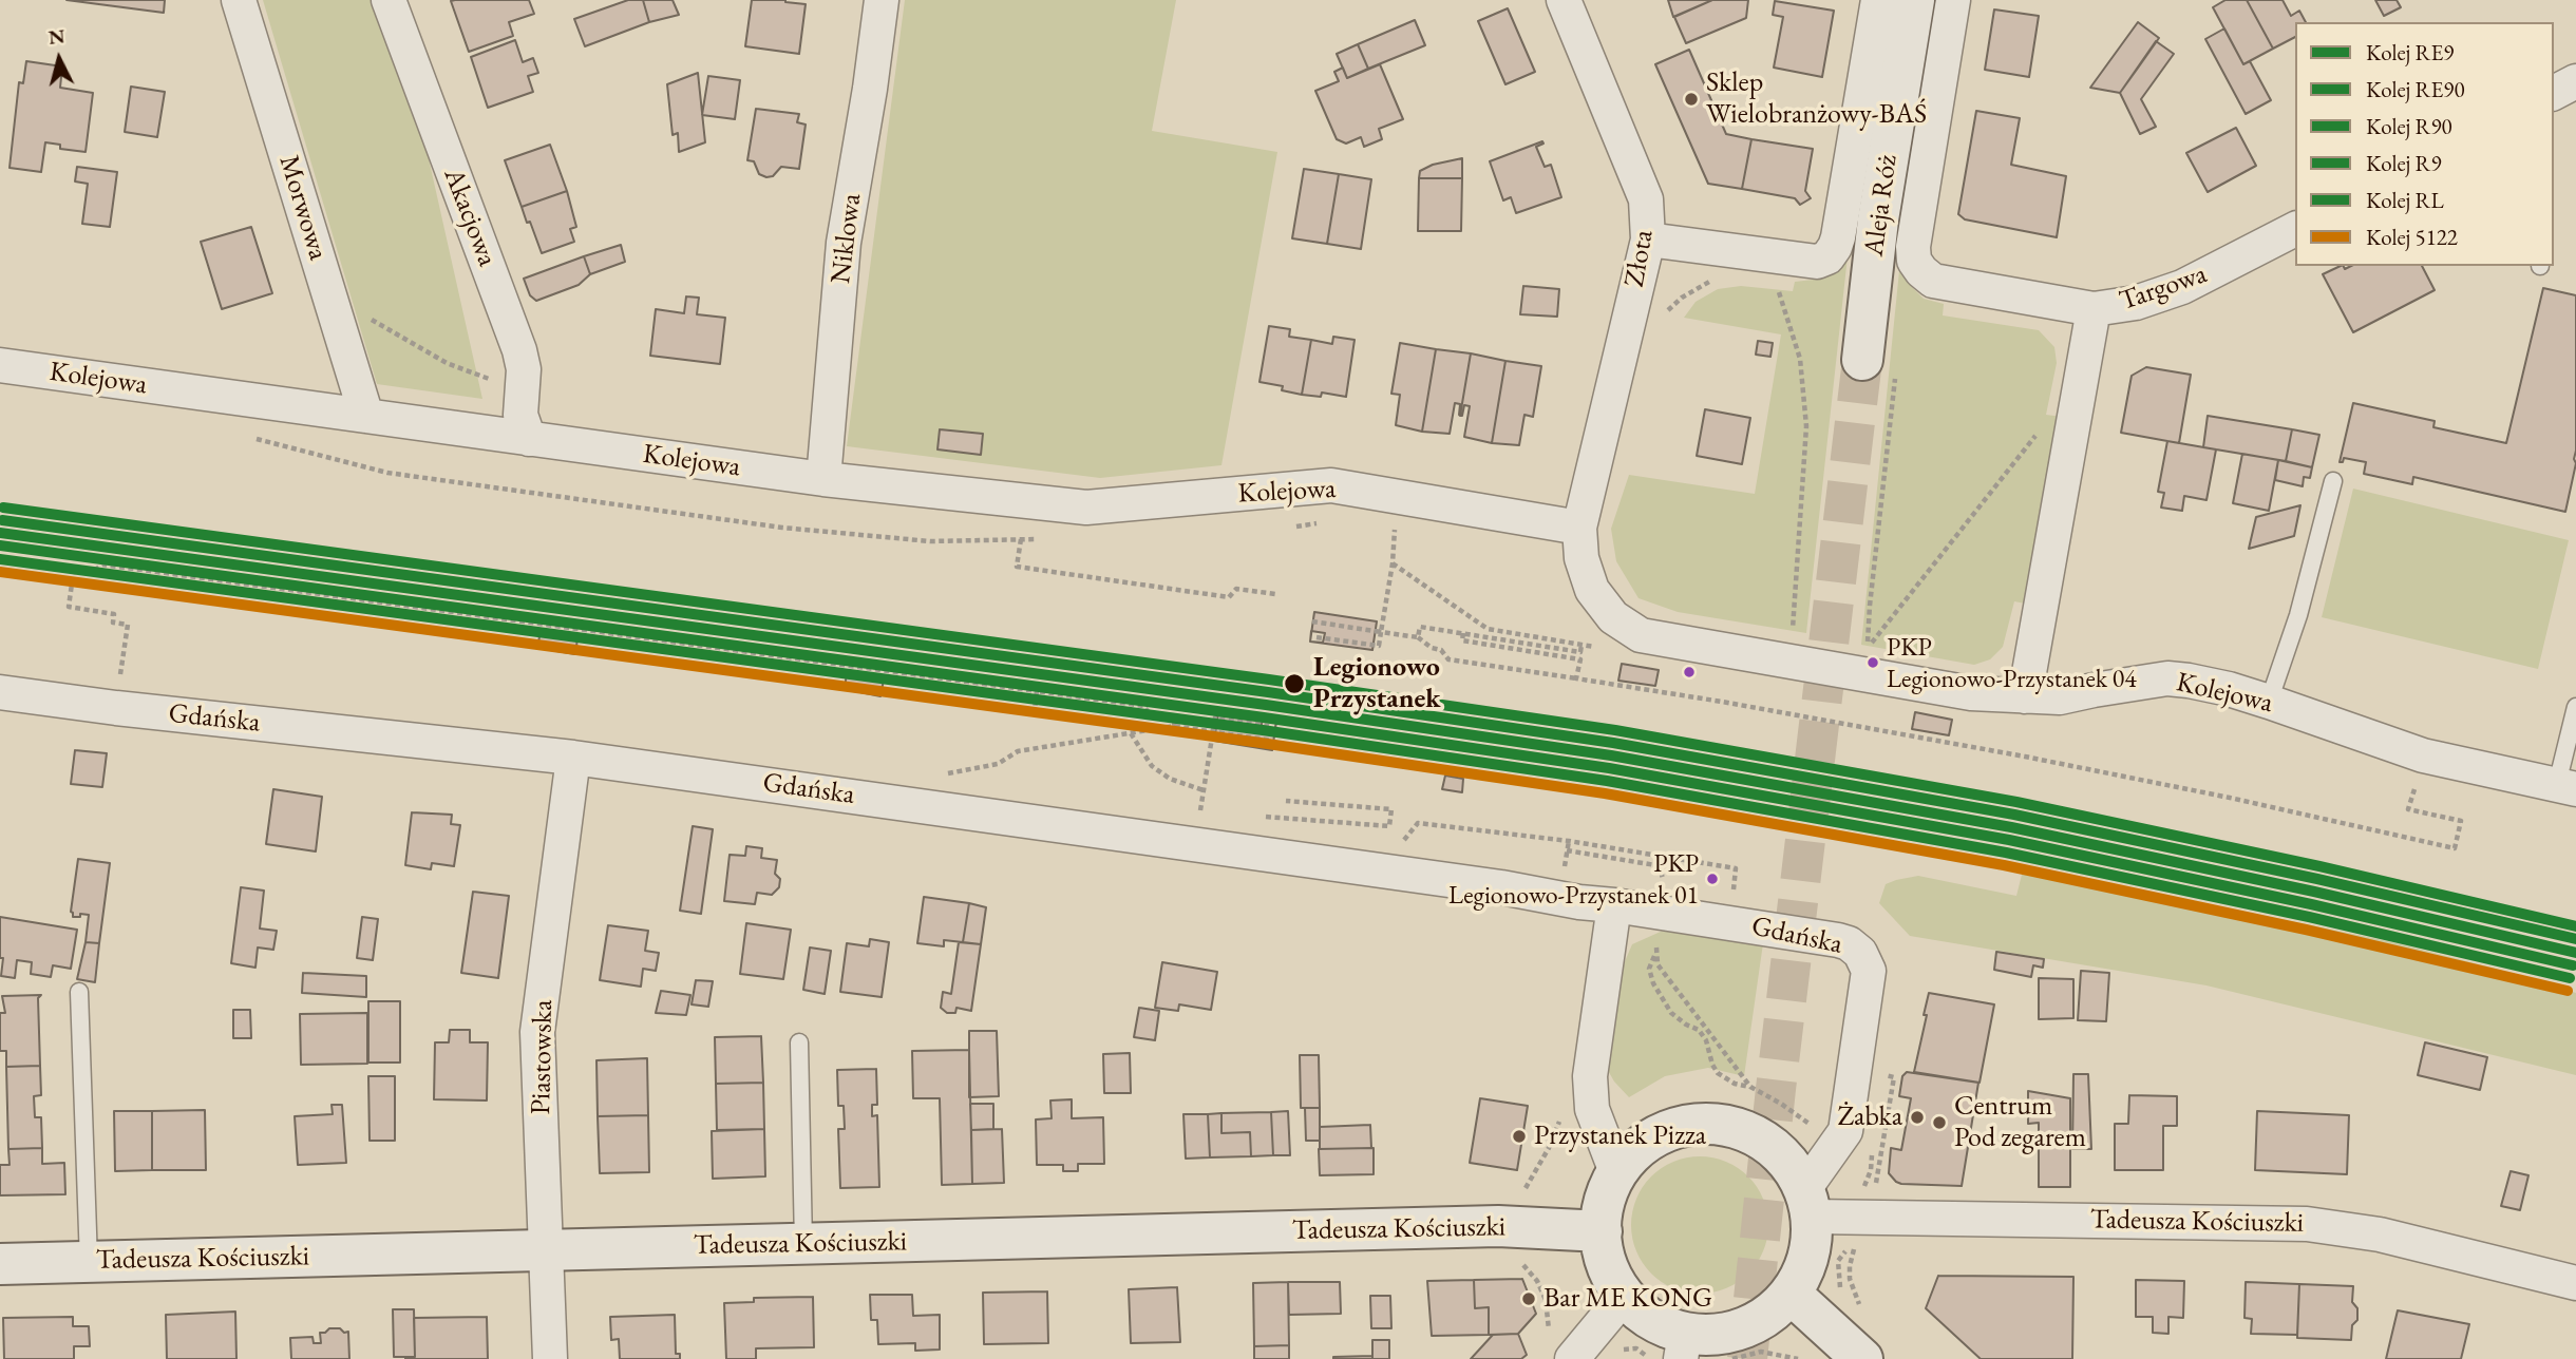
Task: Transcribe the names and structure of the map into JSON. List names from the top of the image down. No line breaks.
{"streets":{"street":["Aleja Róż","Morwowa","Akacjowa","Niklowa","Złota","Targowa","Kolejowa","Gdańska","Piastowska","Tadeusza Kościuszki"]},"crossings":[["Aleja Róż","Złota"],["Aleja Róż","Targowa"],["Morwowa","Kolejowa"],["Akacjowa","Kolejowa"],["Niklowa","Kolejowa"],["Złota","Kolejowa"],["Gdańska","Piastowska"],["Gdańska","Tadeusza Kościuszki"],["Piastowska","Tadeusza Kościuszki"]],"places":["Sklep Wielobranżowy-BAŚ","PKP Legionowo-Przystanek 04","Legionowo Przystanek","PKP Legionowo-Przystanek 01","Żabka","Centrum Pod zegarem","Przystanek Pizza","Bar ME KONG"],"lines":["rail line RL","rail line R90","rail line RE9","rail line RE90","rail line R9","rail line 5122"],"legend":["Kolej RE9","Kolej RE90","Kolej R90","Kolej R9","Kolej RL","Kolej 5122"],"north":"top"}
